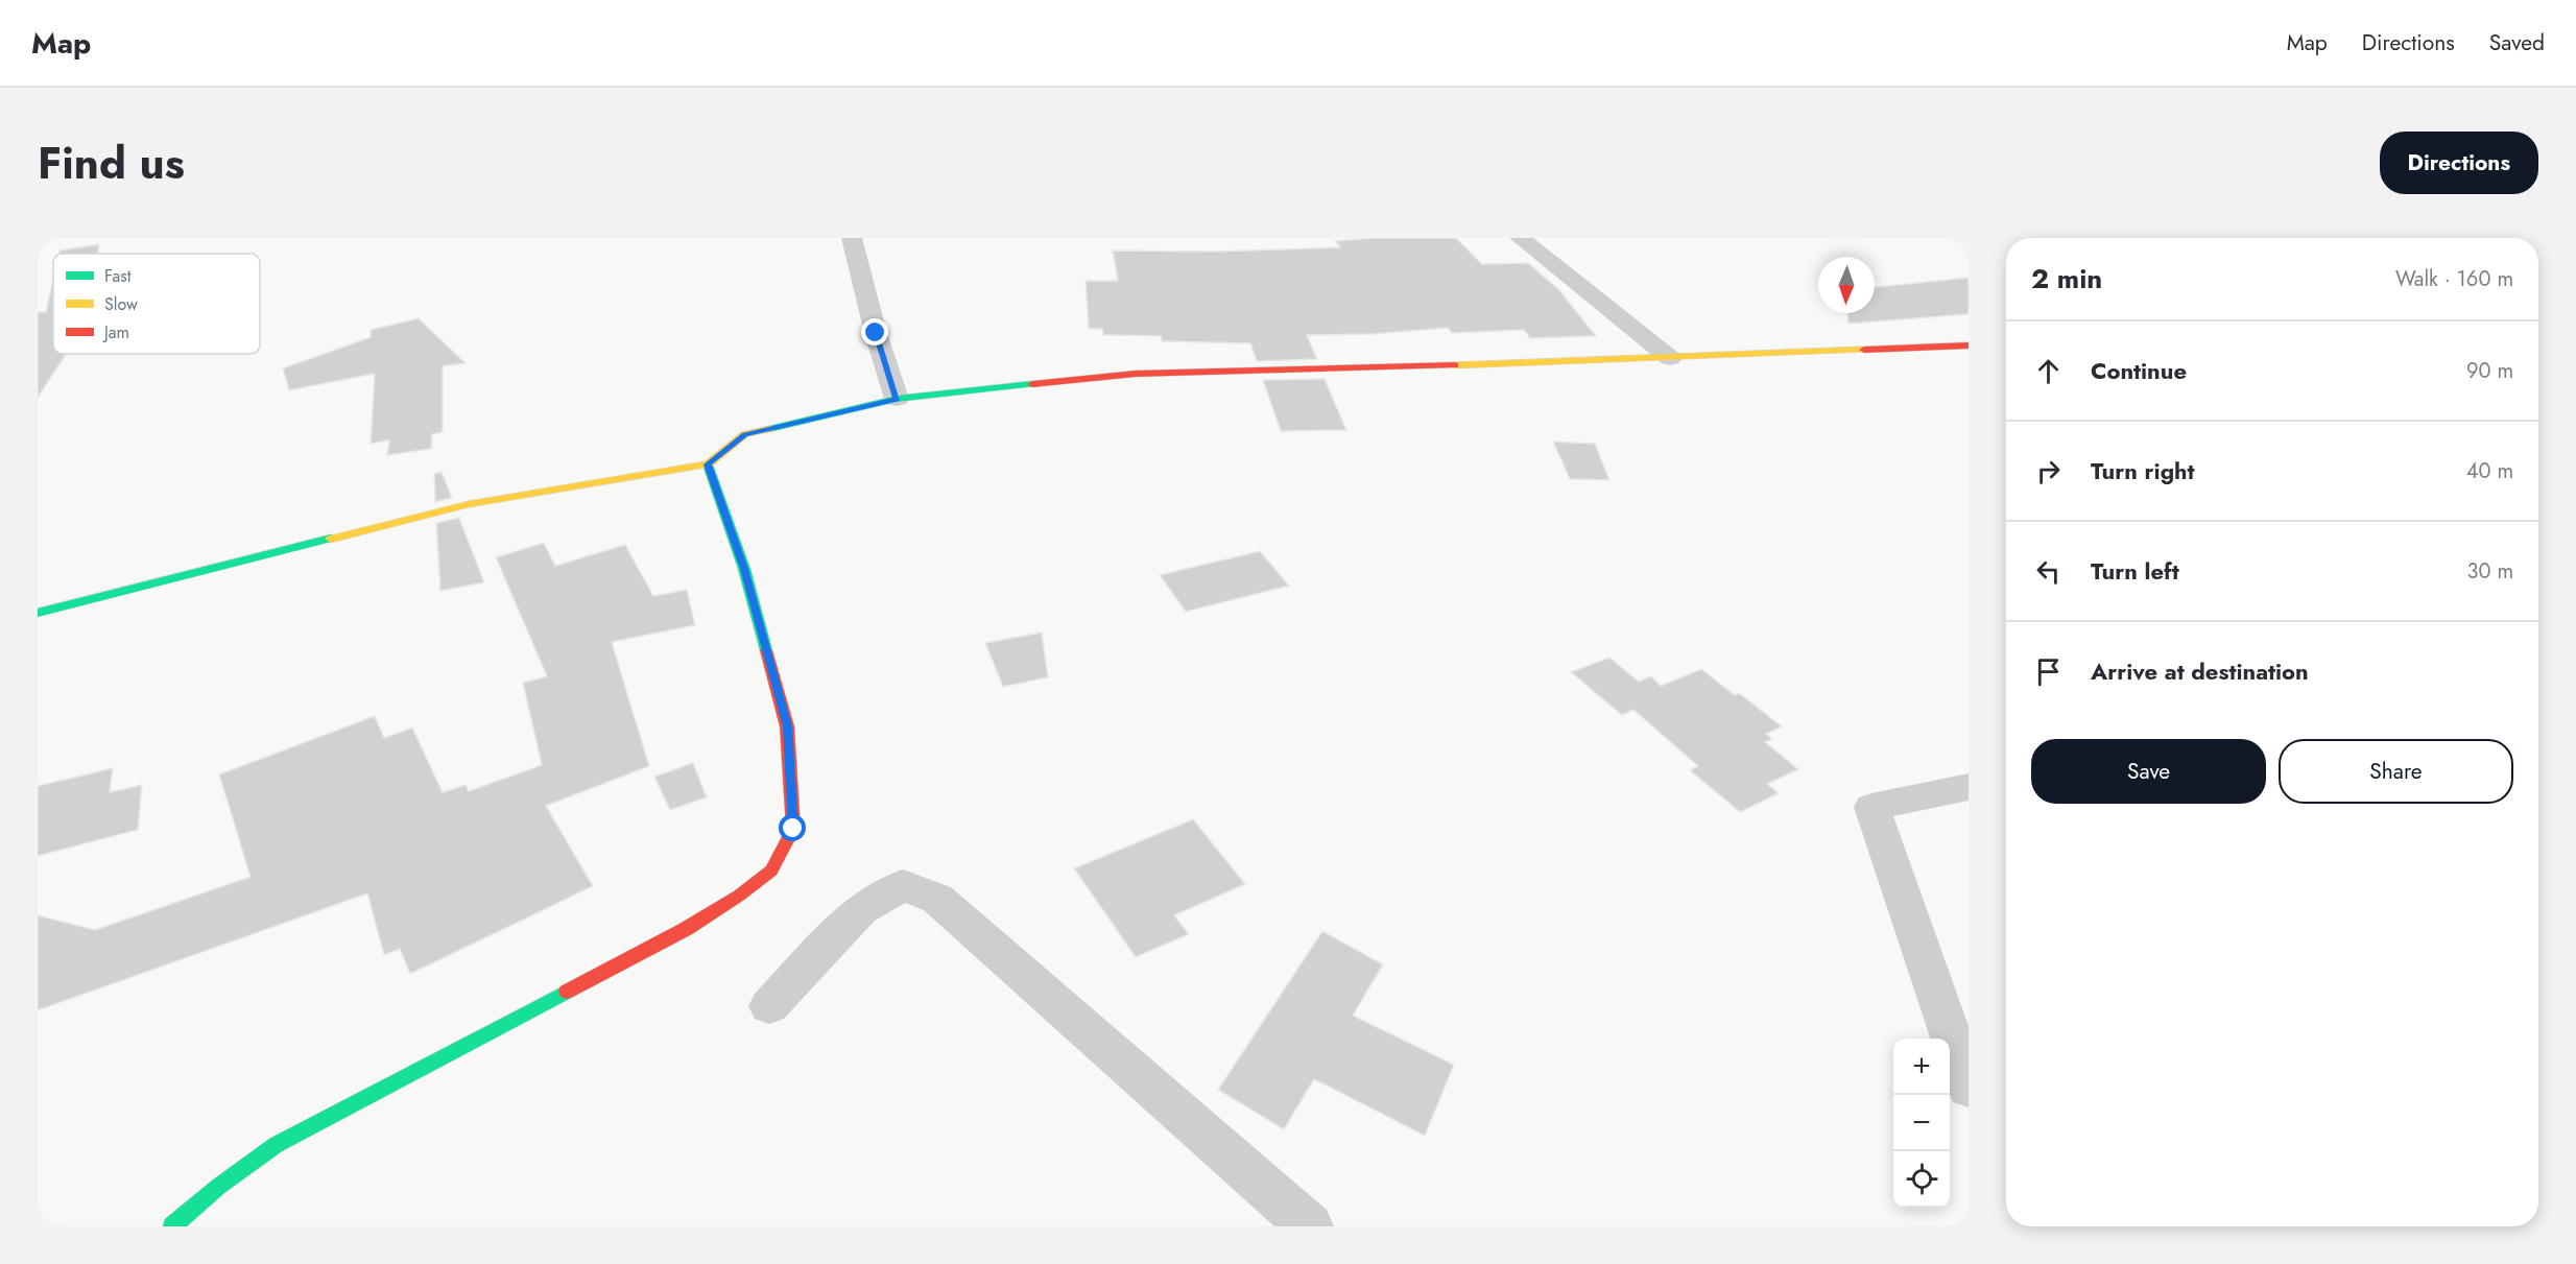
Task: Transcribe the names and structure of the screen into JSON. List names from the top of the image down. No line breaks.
{"legend":["Fast","Slow","Jam"],"north":"bottom","page":{"header":"Map","nav":["Map","Directions","Saved"],"title":"Find us","buttons":["Directions",["Save","Share"]],"heading":["2 min","Walk · 160 m"],"list":[["Continue","90 m"],["Turn right","40 m"],["Turn left","30 m"],"Arrive at destination"],"map_buttons":["+","−"]}}
